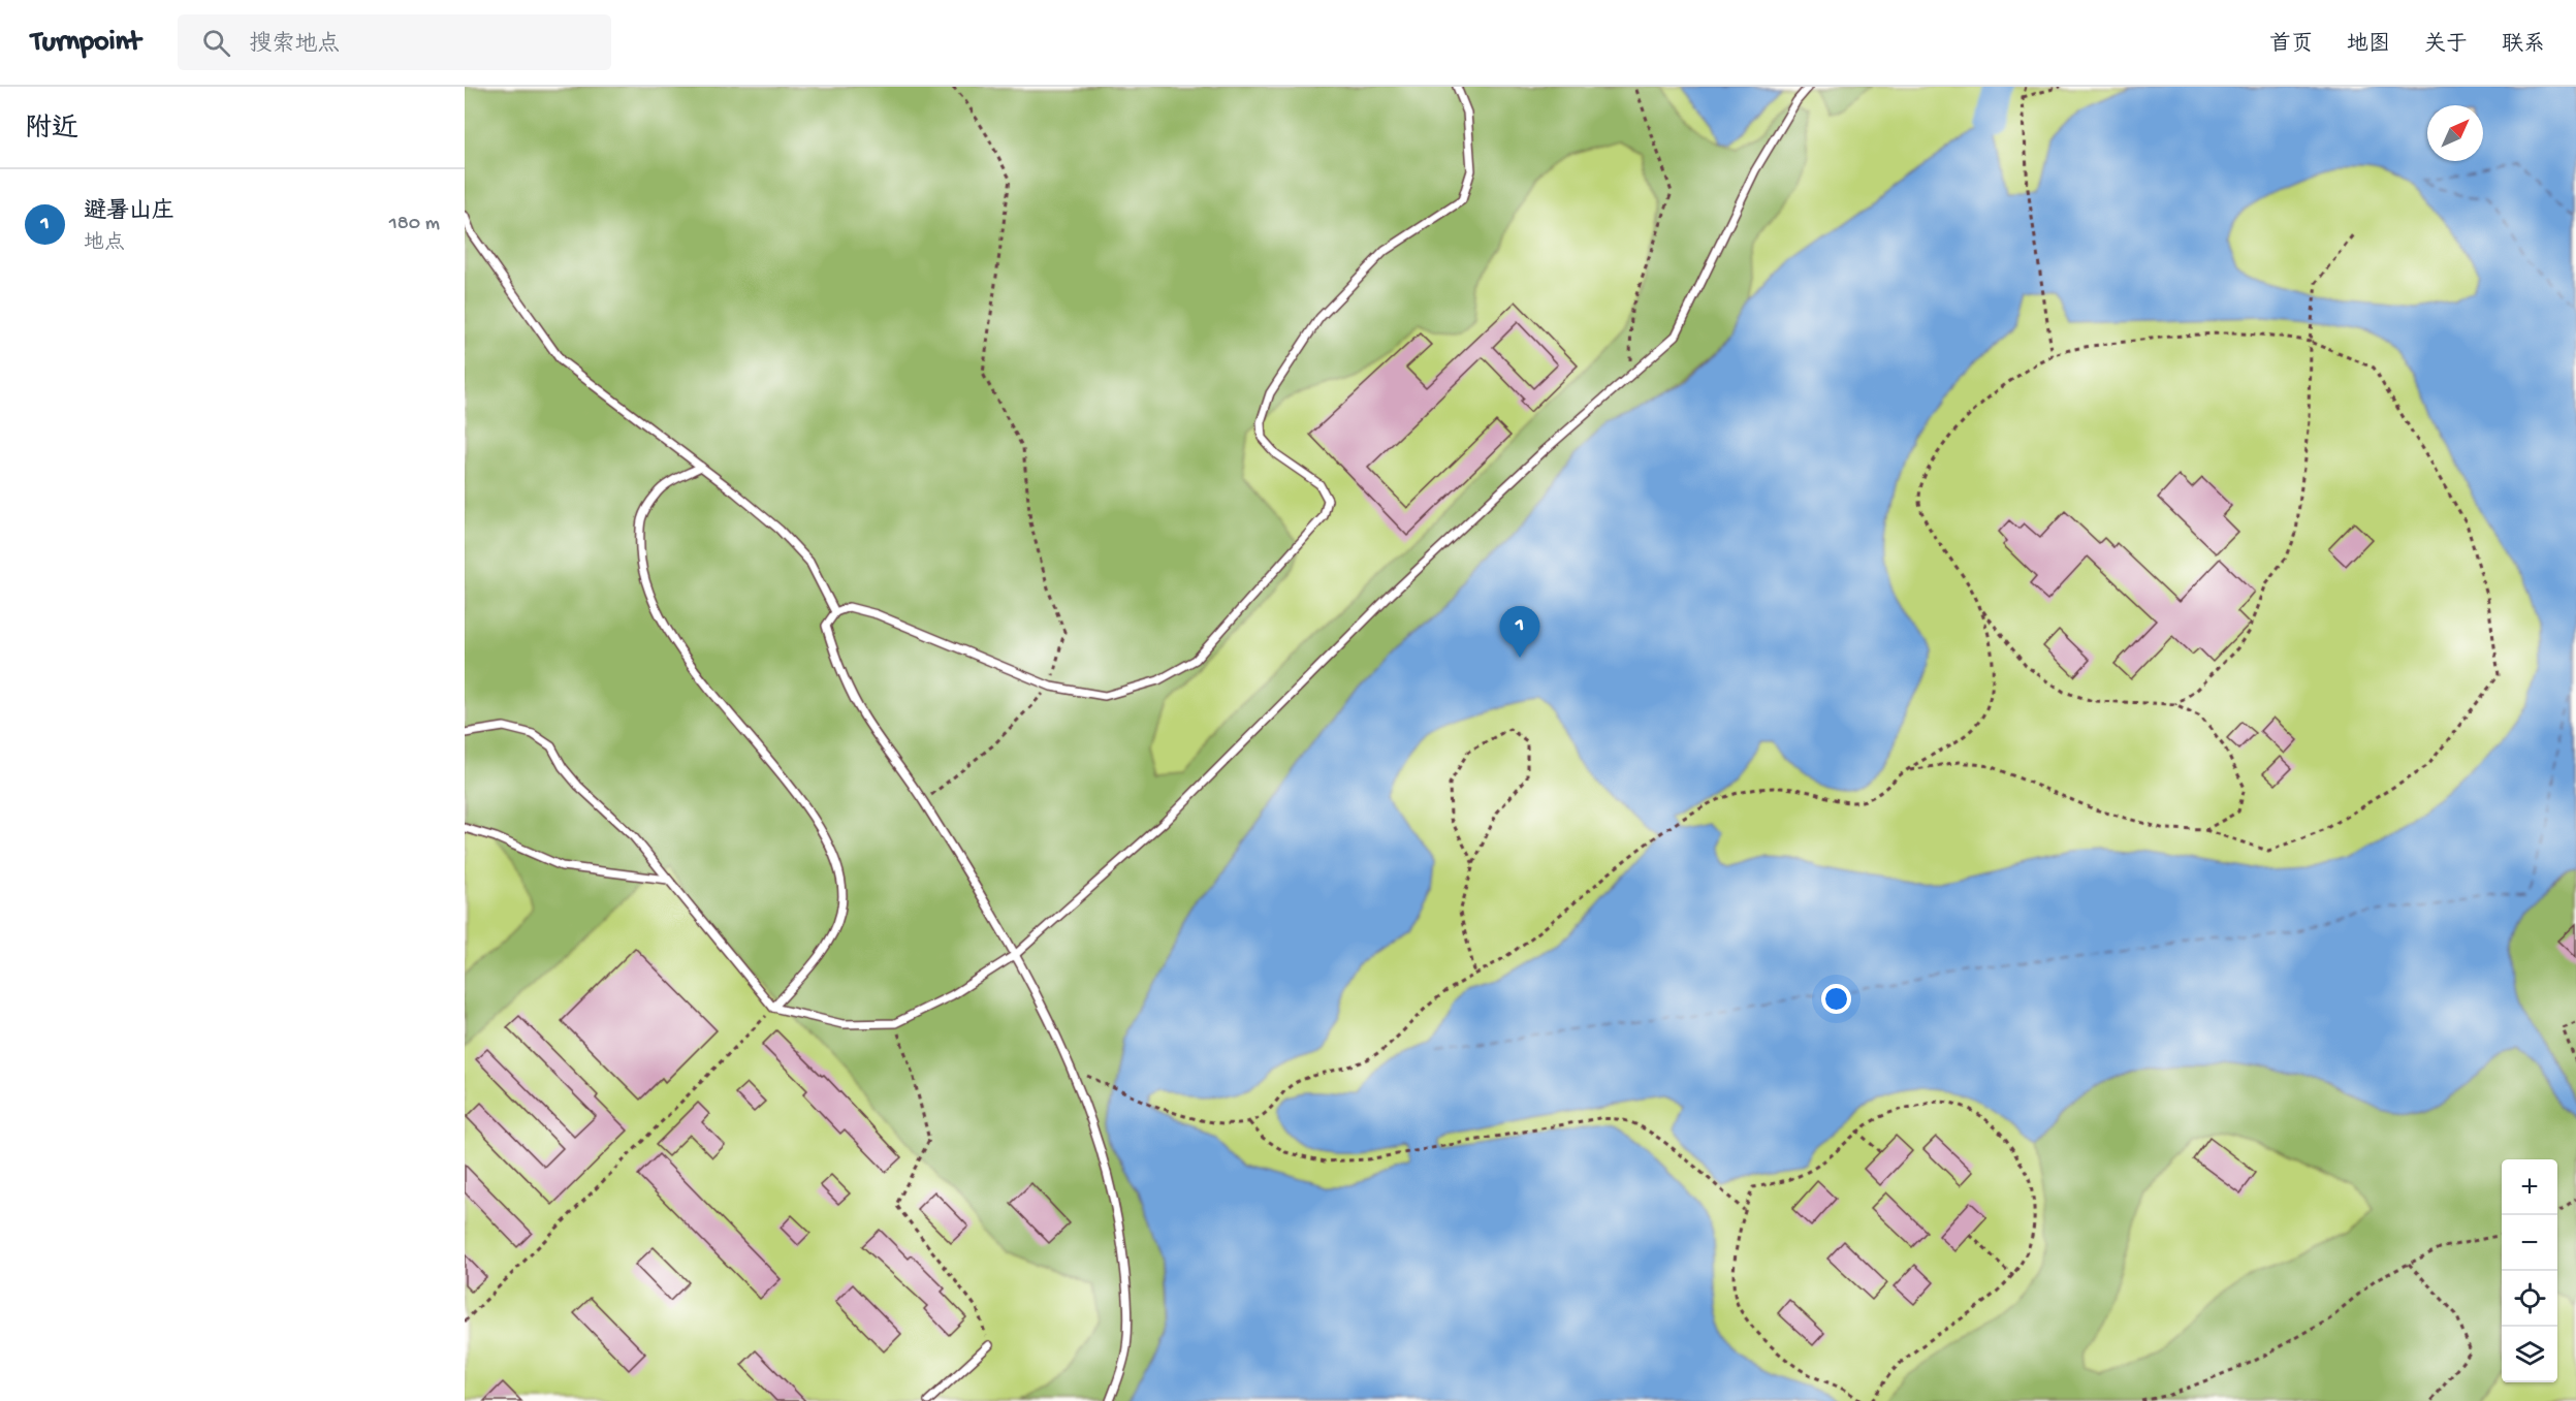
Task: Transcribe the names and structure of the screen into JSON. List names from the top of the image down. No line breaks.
{"north":"top right","page":{"header":"Turnpoint","search":"搜索地点","nav":["首页","地图","关于","联系"],"heading":"附近","list":[{"mark":"1","name":"避暑山庄","note":"地点","value":"180 m"}],"pins":"1","map_buttons":["+","−"]}}
